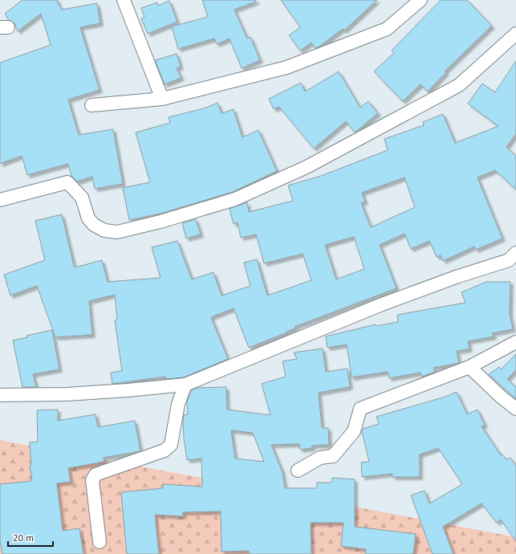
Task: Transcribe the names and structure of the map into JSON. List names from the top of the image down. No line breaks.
{"scale_bar":"20 m"}
